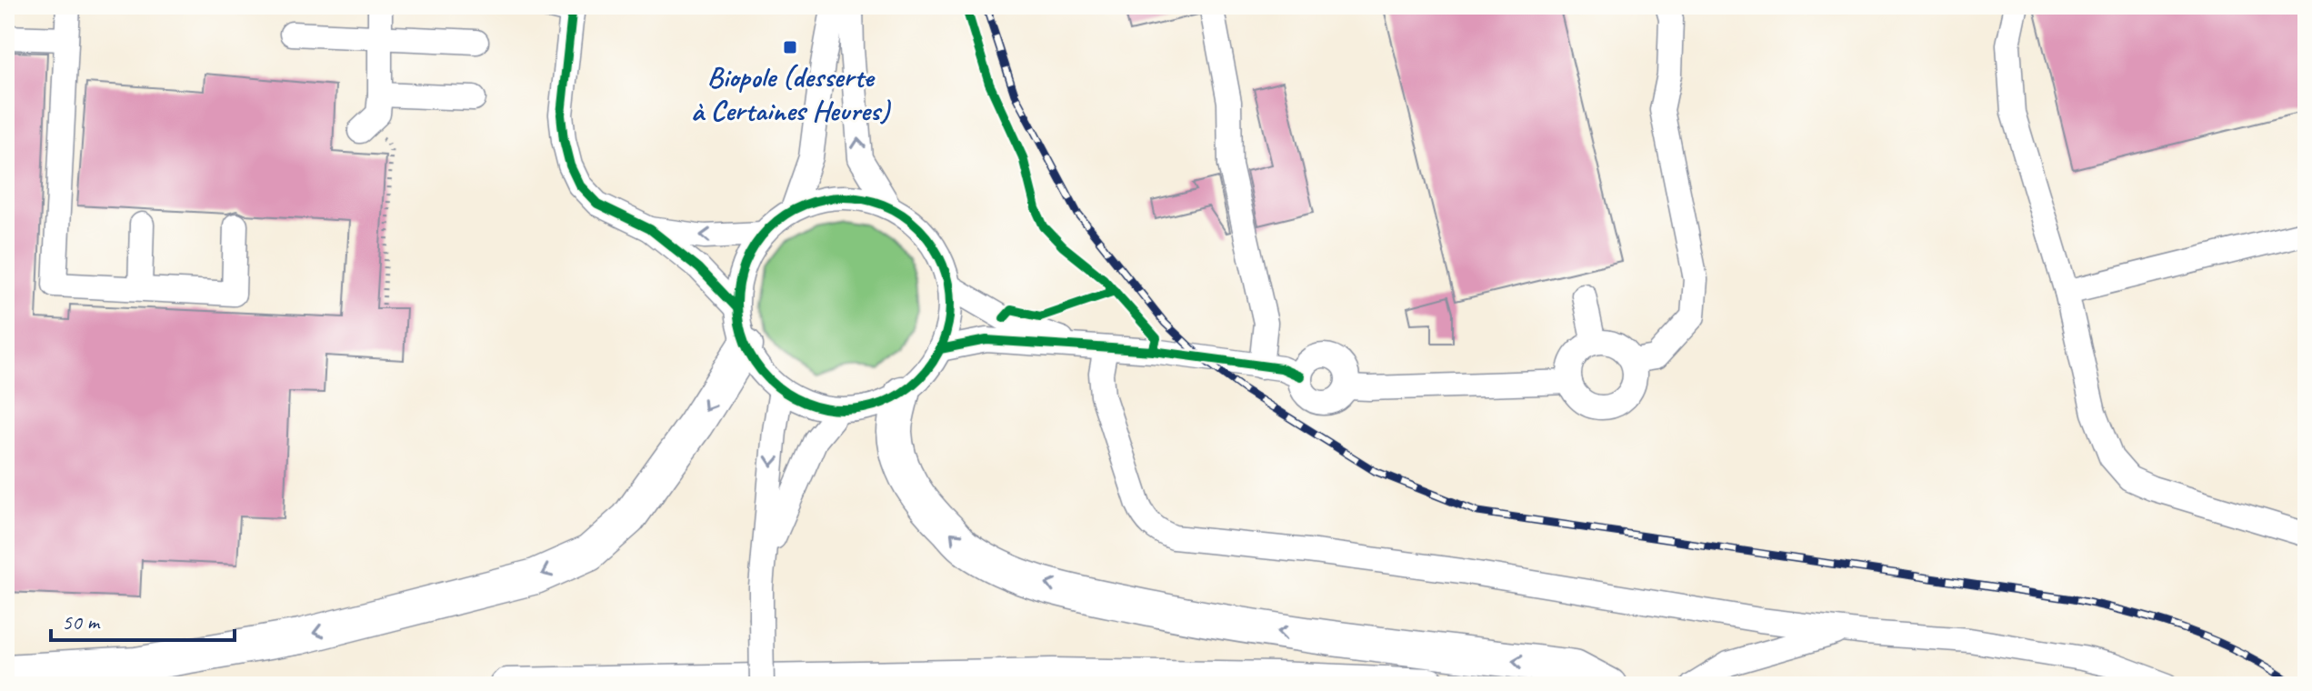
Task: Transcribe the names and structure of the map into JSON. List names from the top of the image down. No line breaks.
{"places":{"transit":["Biopole (desserte à Certaines Heures)"]},"scale_bar":"50 m"}
